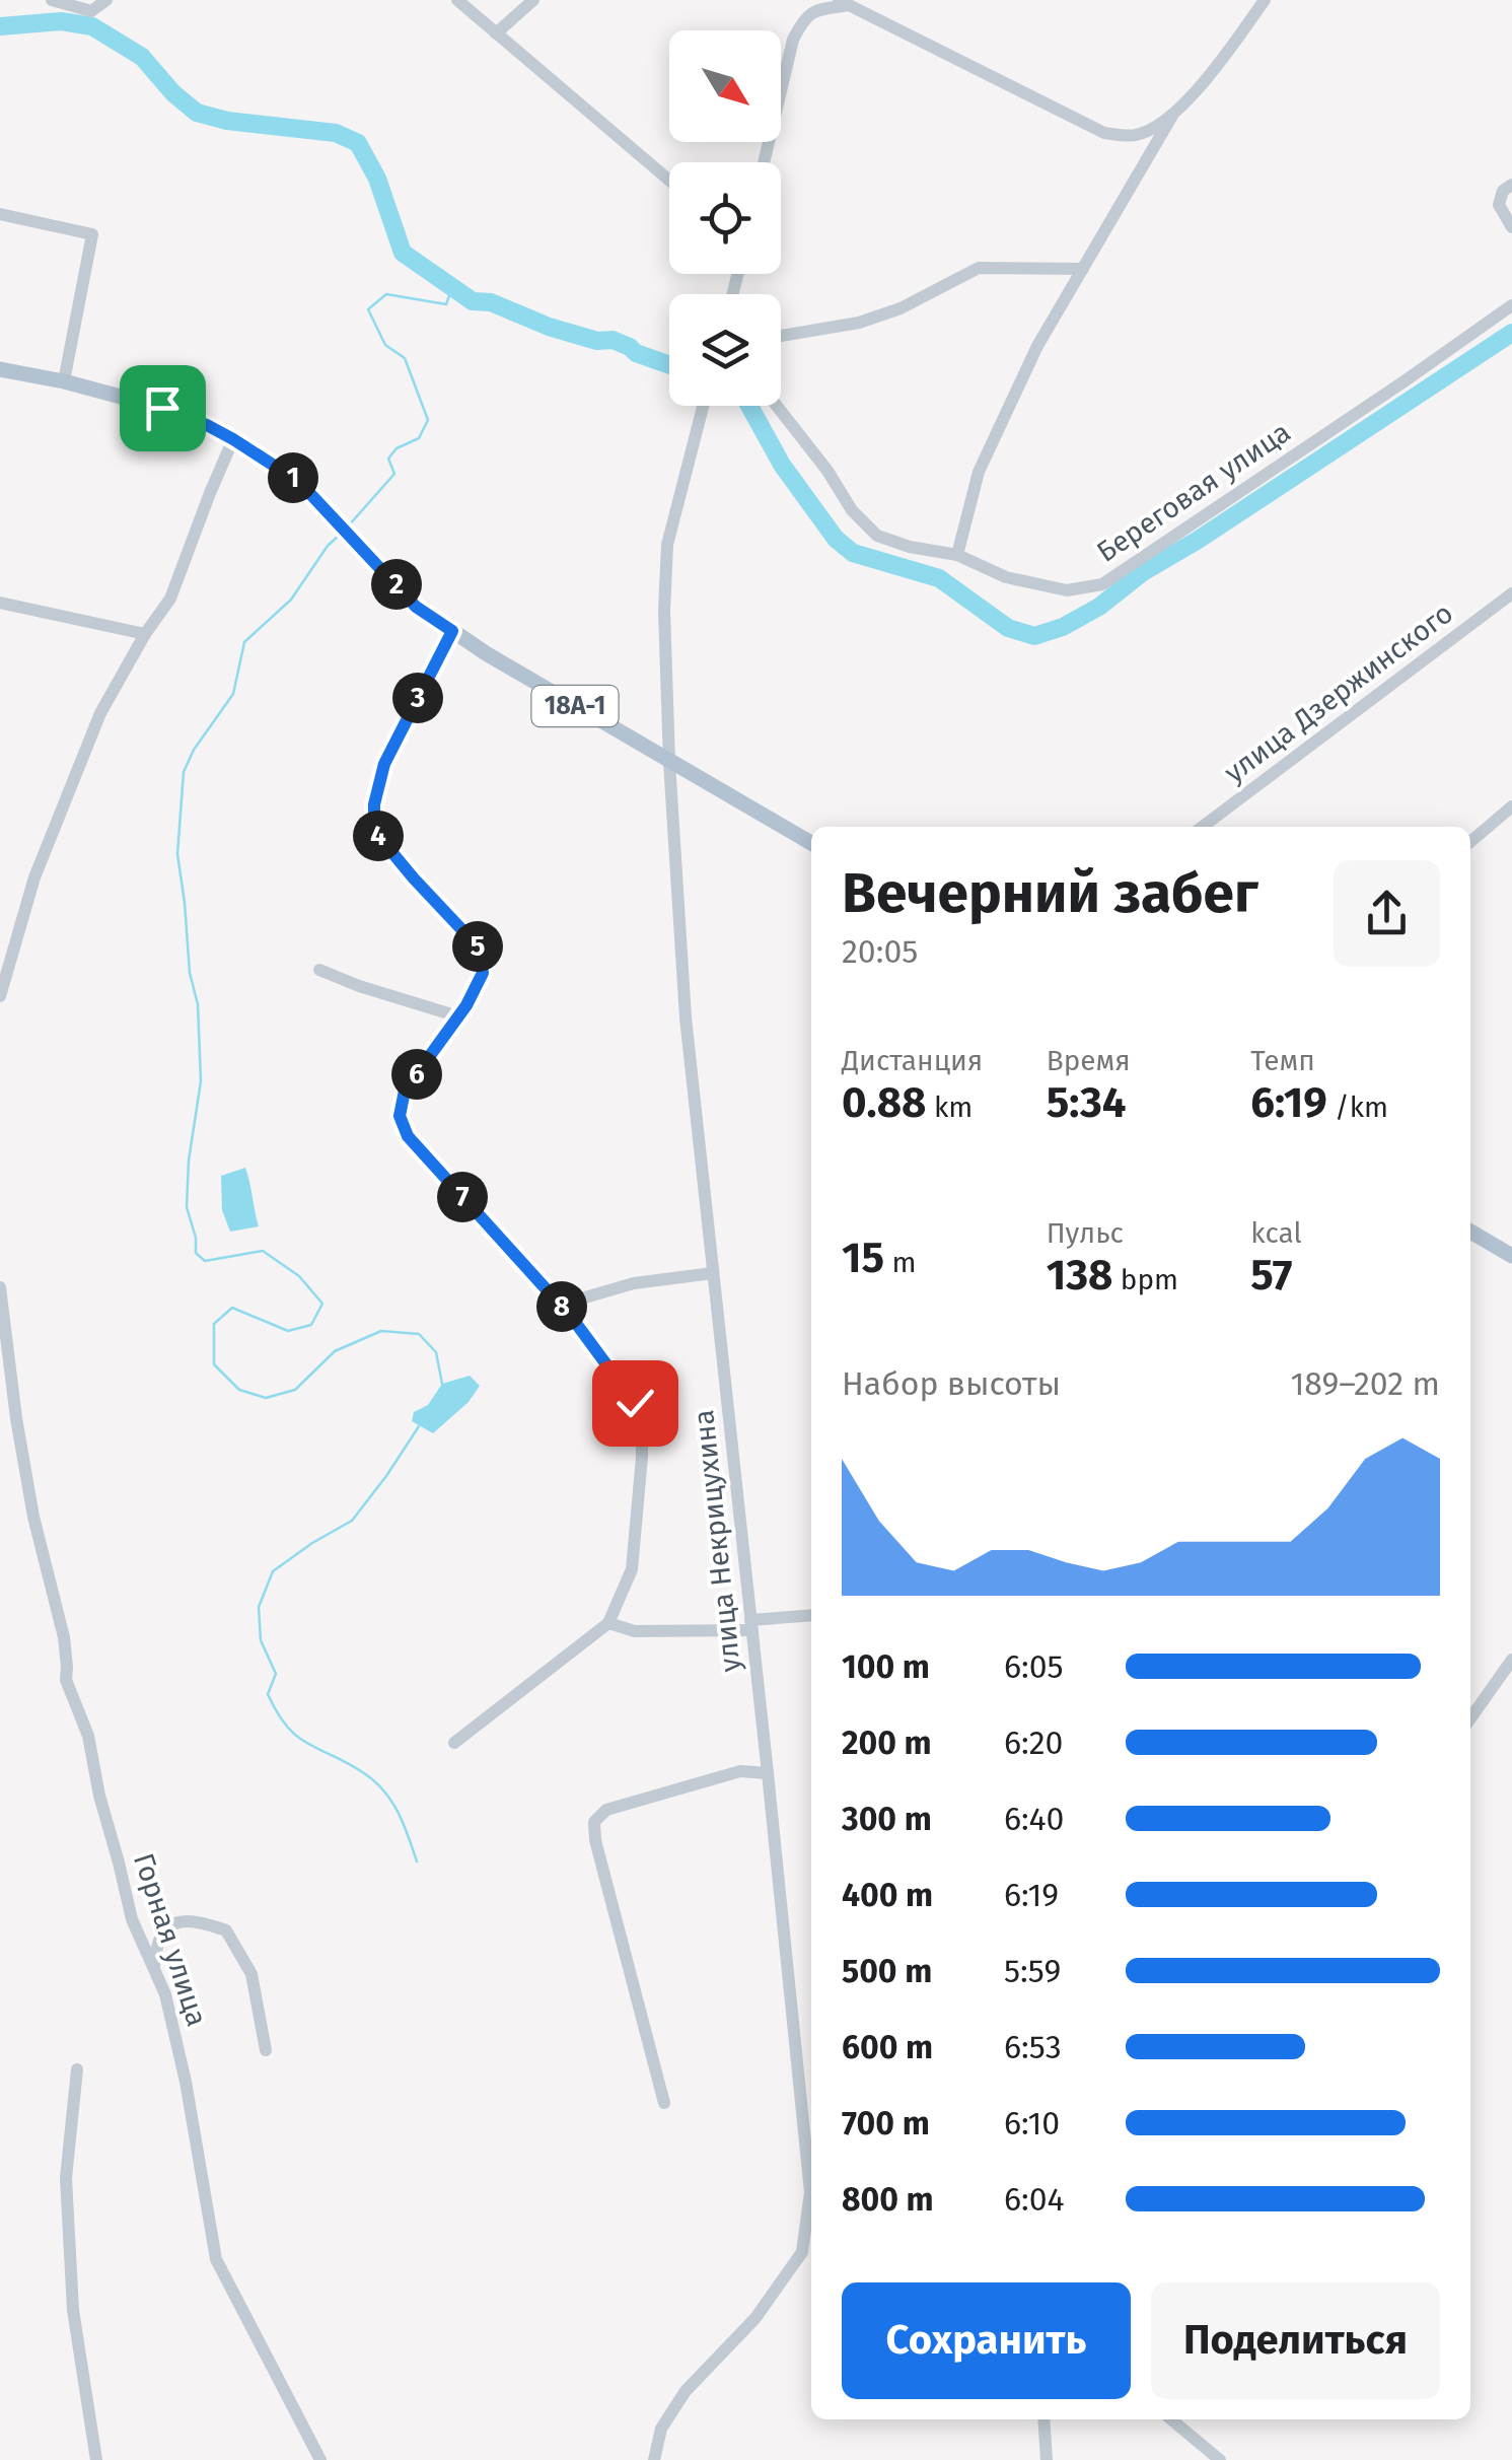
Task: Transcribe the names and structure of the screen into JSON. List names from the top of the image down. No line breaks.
{"streets":{"main road":["18А-1"],"street":["Береговая улица","улица Дзержинского","улица Некрицухина","Горная улица"]},"crossings":[["18А-1","улица Некрицухина"]],"north":"bottom right","page":{"pins":["1","2","3","4","5","6","7","8"],"heading":["Вечерний забег","20:05"],"stats":[["Дистанция","0.88 km"],["Время","5:34"],["Темп","6:19 /km"],["15 m"],["Пульс","138 bpm"],["kcal","57"]],"chart":["Набор высоты","189–202 m"],"list":[{"name":"100 m","note":"6:05"},{"name":"200 m","note":"6:20"},{"name":"300 m","note":"6:40"},{"name":"400 m","note":"6:19"},{"name":"500 m","note":"5:59"},{"name":"600 m","note":"6:53"},{"name":"700 m","note":"6:10"},{"name":"800 m","note":"6:04"}],"buttons":["Сохранить","Поделиться"]}}
